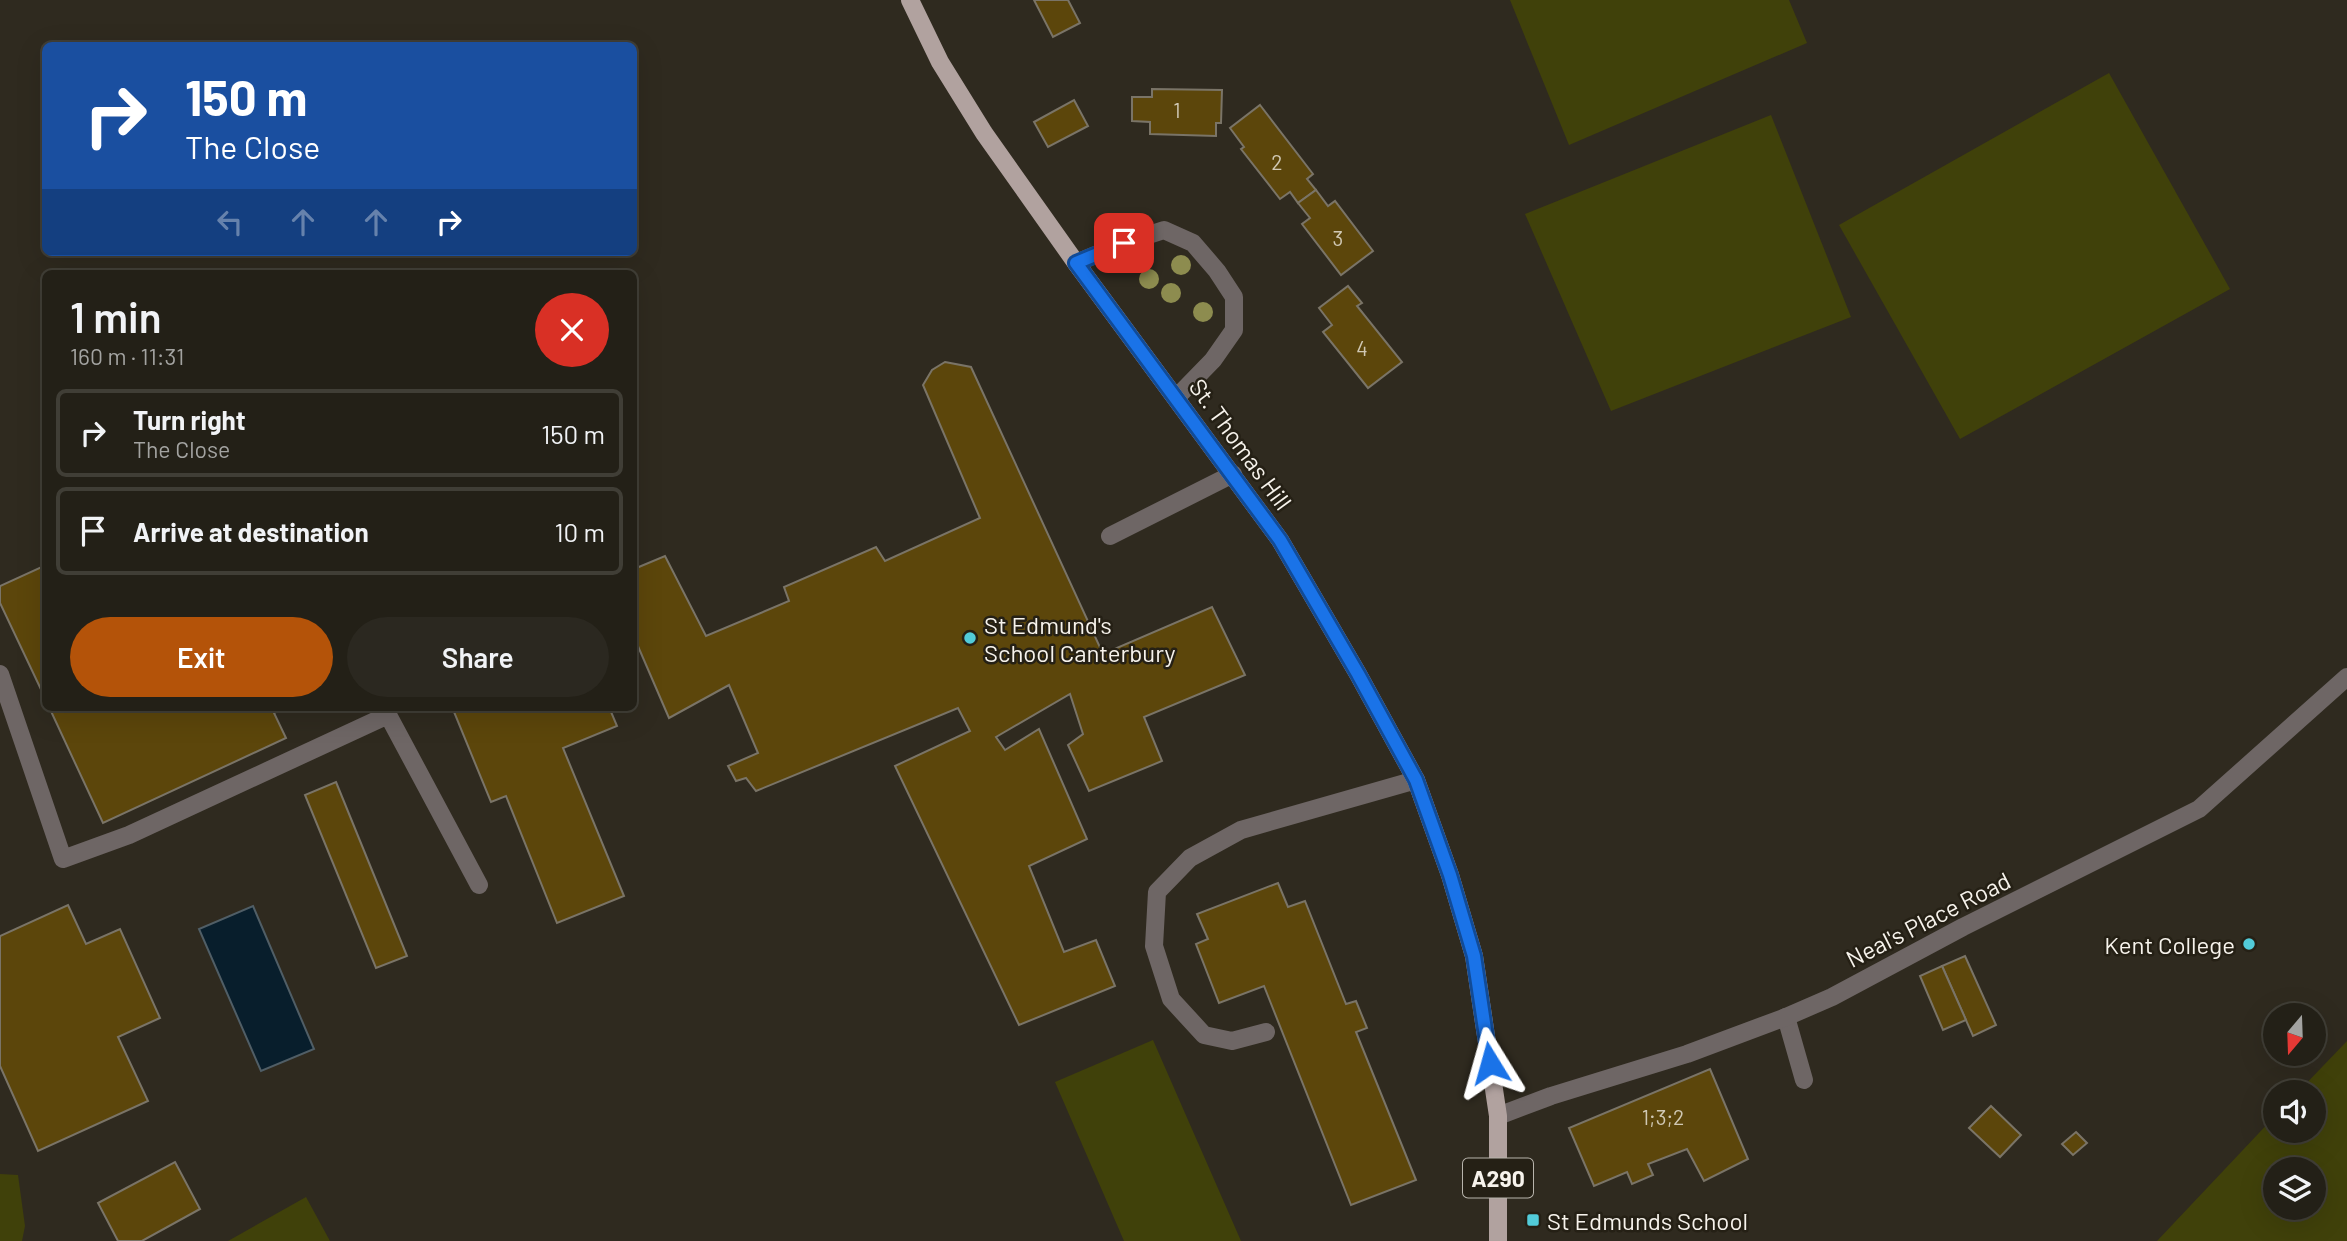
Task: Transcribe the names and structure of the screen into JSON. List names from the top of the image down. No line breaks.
{"streets":{"main road":["St. Thomas Hill","A290"],"street":["Neal's Place Road"]},"crossings":[["St. Thomas Hill","Neal's Place Road"],["St. Thomas Hill","A290"],["Neal's Place Road","A290"]],"places":{"other":["St Edmund's School Canterbury","Kent College"],"transit":["St Edmunds School"]},"house_numbers":["1","2","3","4","1;3;2"],"north":"bottom","page":{"turn":["150 m","The Close"],"heading":["1 min","160 m · 11:31"],"list":[{"name":"Turn right","note":"The Close","value":"150 m"},{"name":"Arrive at destination","value":"10 m"}],"buttons":["Exit","Share"]}}
